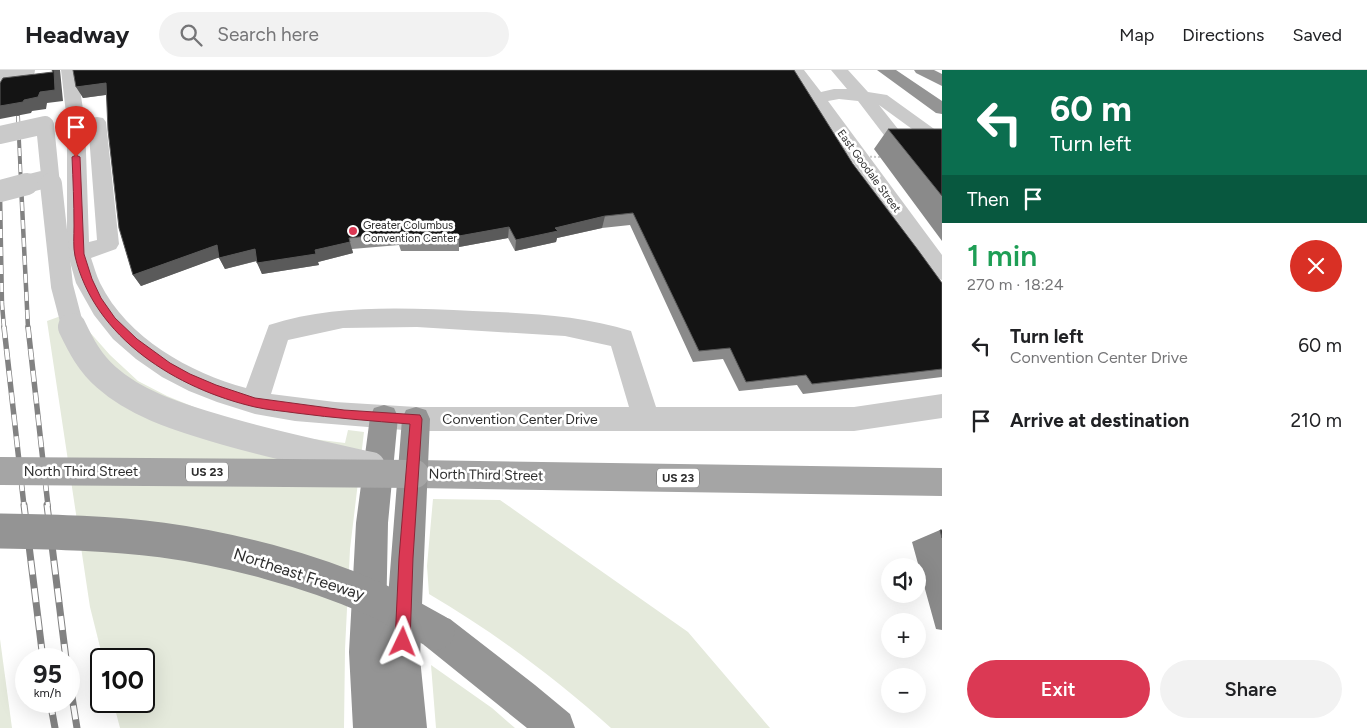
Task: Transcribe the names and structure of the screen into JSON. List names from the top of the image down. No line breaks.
{"streets":{"highway":["Northeast Freeway"],"main road":["North Third Street","US 23"],"street":["East Goodale Street","Convention Center Drive"]},"places":["Greater Columbus Convention Center"],"page":{"header":"Headway","search":"Search here","nav":["Map","Directions","Saved"],"turn":["60 m","Turn left"],"then":"Then","heading":["1 min","270 m · 18:24"],"list":[{"name":"Turn left","note":"Convention Center Drive","value":"60 m"},{"name":"Arrive at destination","value":"210 m"}],"map_buttons":["+","−"],"speed":"95 km/h","limit":"100","buttons":["Exit","Share"]}}
